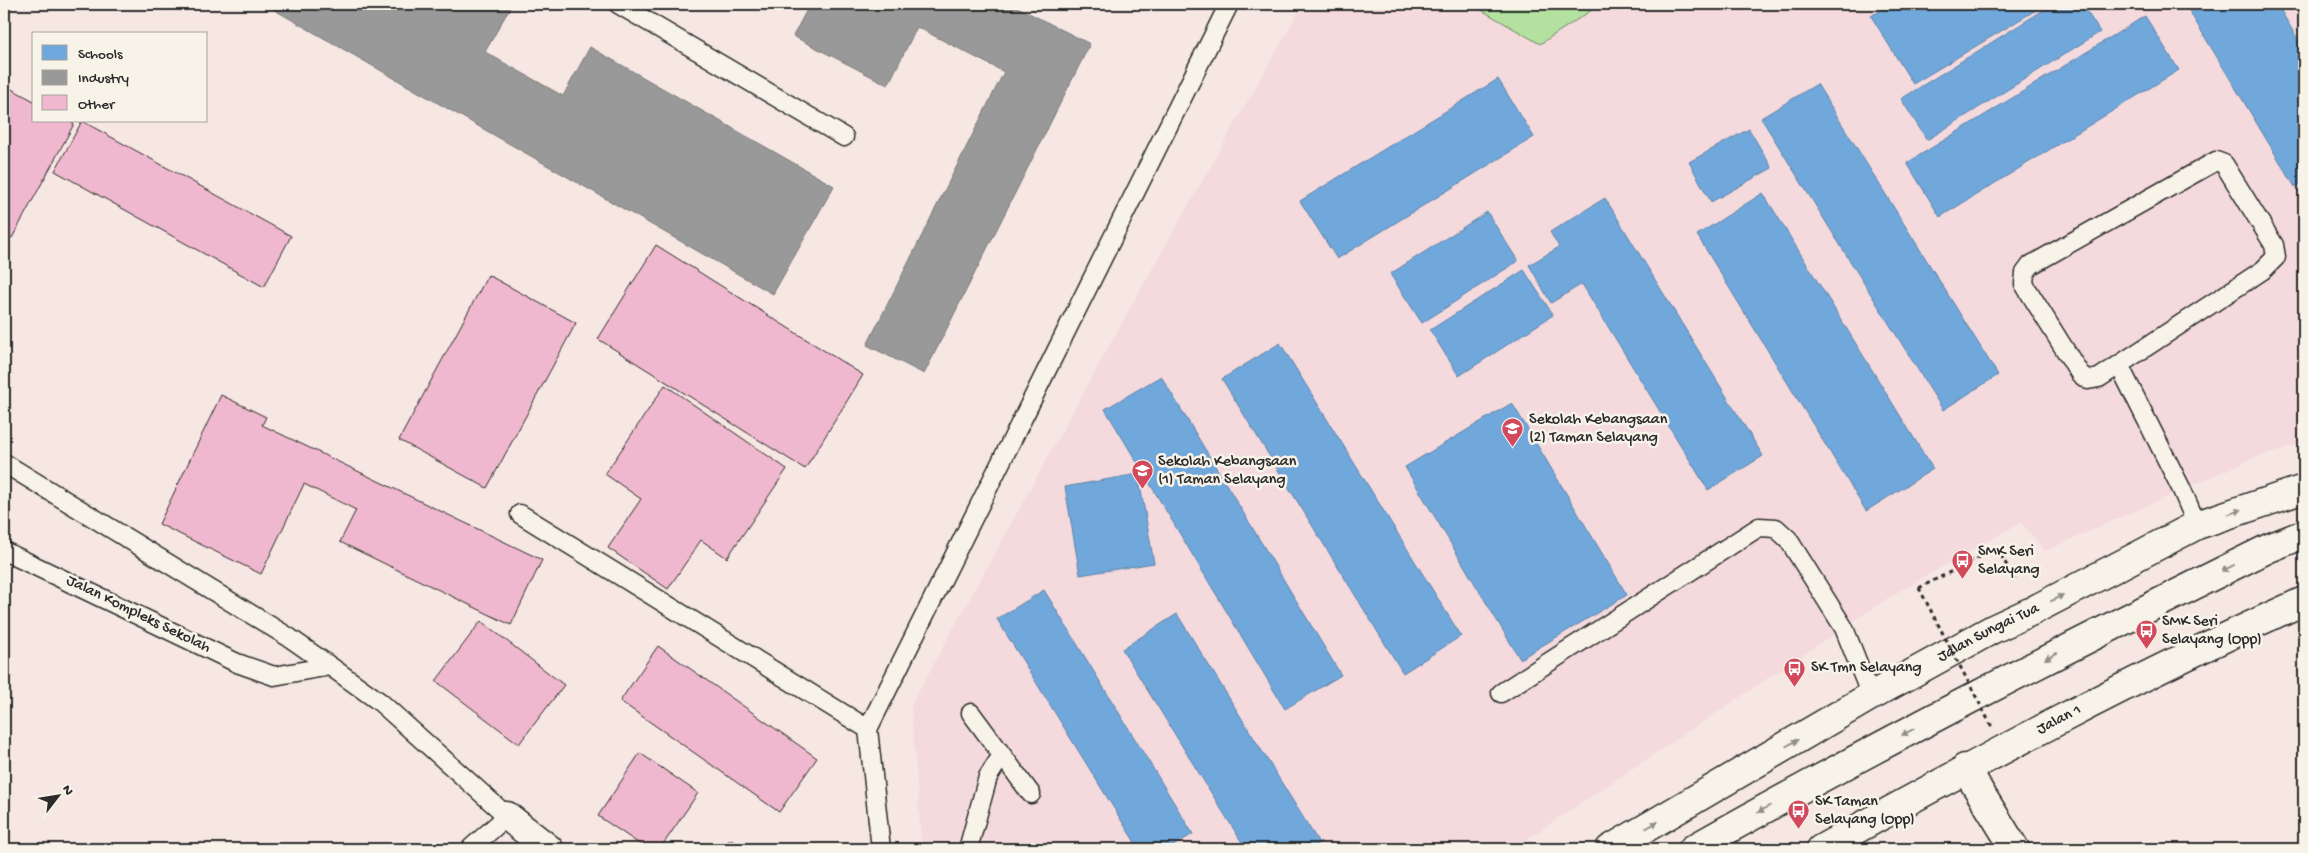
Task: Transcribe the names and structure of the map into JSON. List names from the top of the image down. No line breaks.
{"streets":{"main road":["Jalan Sungai Tua","Jalan 1"],"lane":["Jalan Kompleks Sekolah"]},"places":{"school or university":["Sekolah Kebangsaan (2) Taman Selayang","Sekolah Kebangsaan (1) Taman Selayang"],"bus stop":["SMK Seri Selayang","SMK Seri Selayang (Opp)","SK Tmn Selayang","SK Taman Selayang (Opp)"]},"legend":["Schools","Industry","Other"],"north":"top right"}
